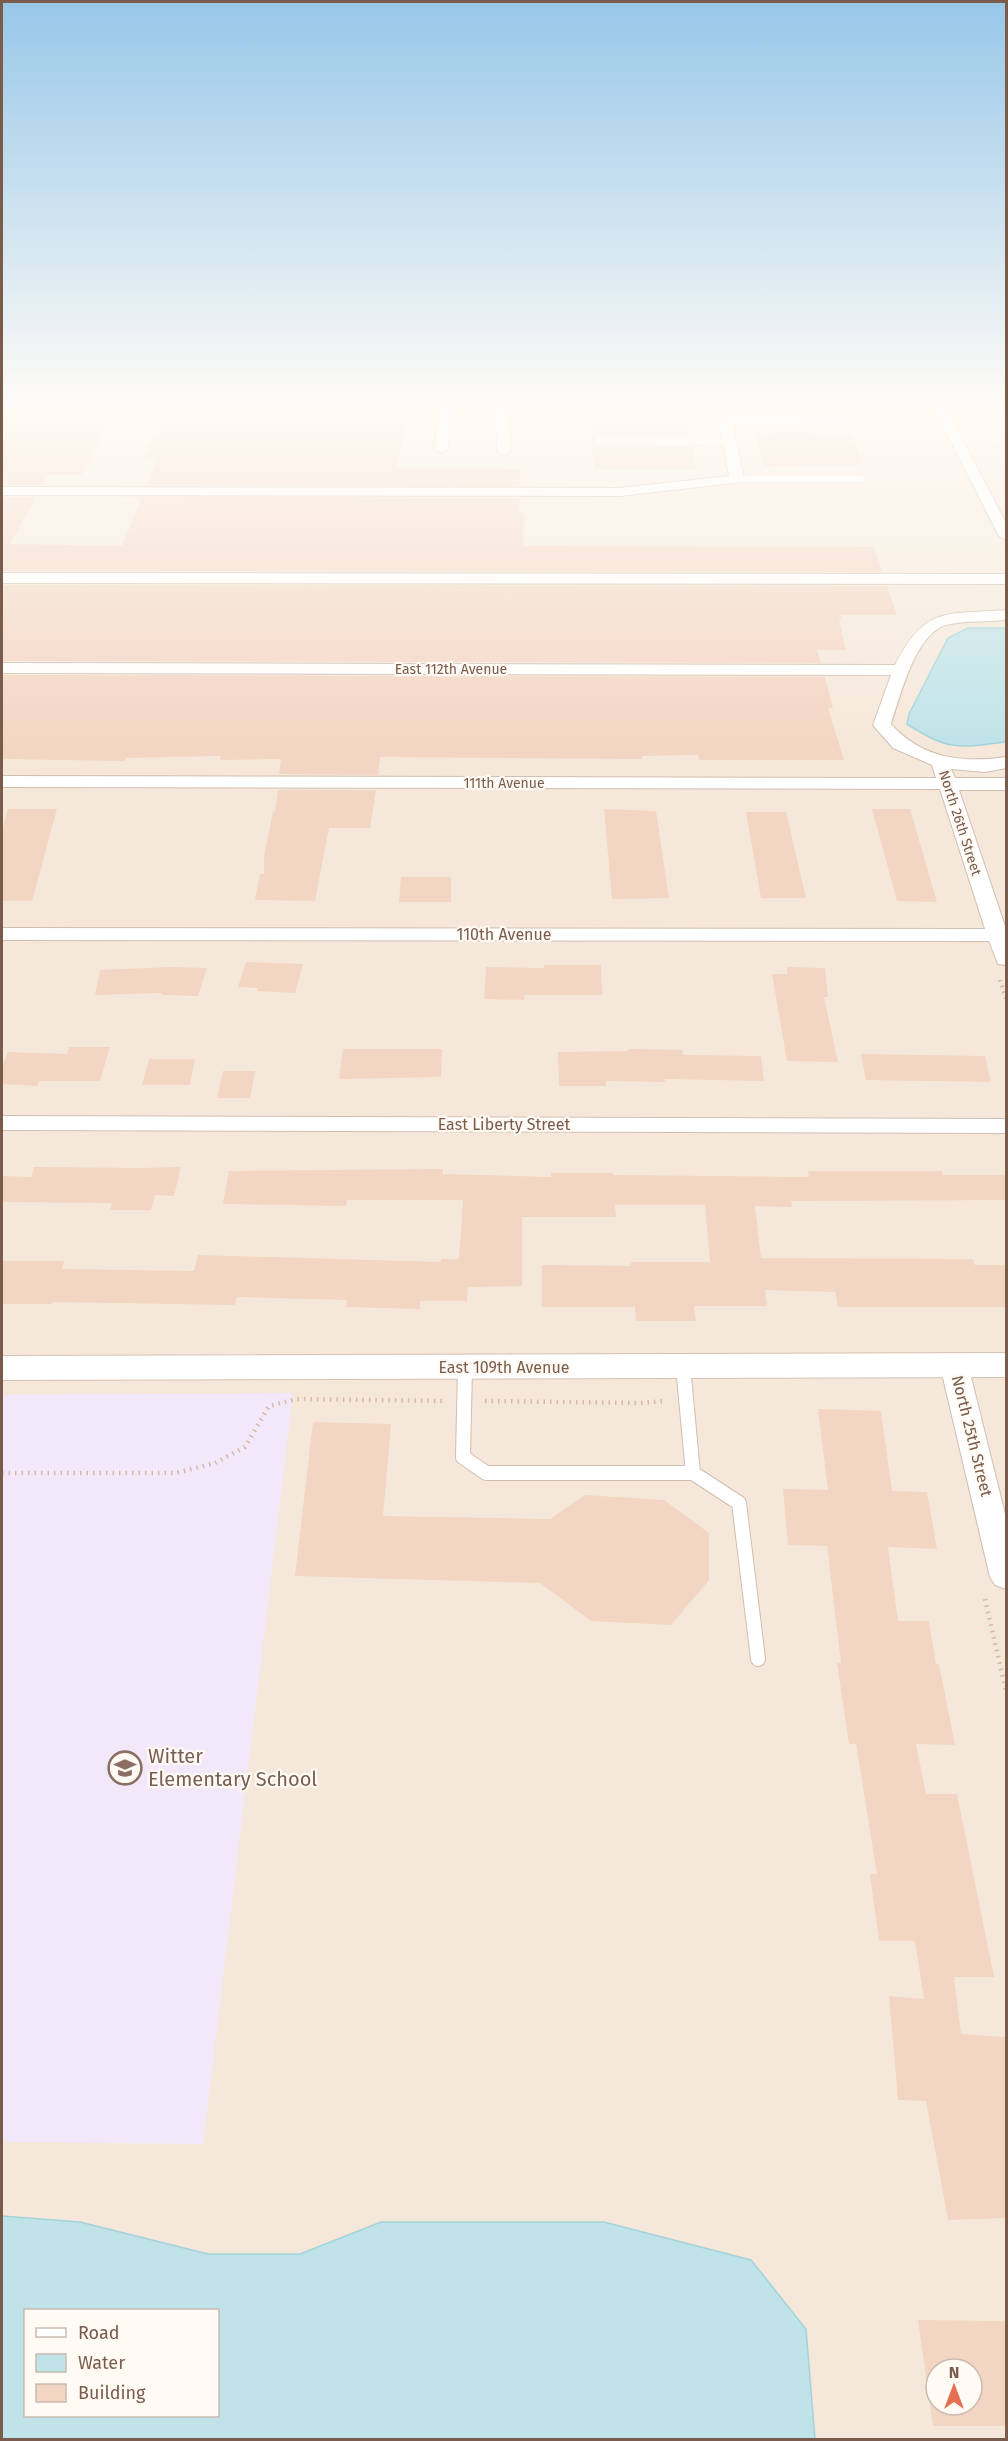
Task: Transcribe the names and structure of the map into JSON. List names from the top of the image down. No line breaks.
{"streets":{"street":["East 112th Avenue","111th Avenue","North 26th Street","110th Avenue","East Liberty Street","East 109th Avenue","North 25th Street"]},"crossings":[["East 112th Avenue","North 26th Street"],["111th Avenue","North 26th Street"],["North 26th Street","110th Avenue"],["East 109th Avenue","North 25th Street"]],"places":{"school or university":["Witter Elementary School"]},"legend":["Road","Water","Building"],"north":"top"}
